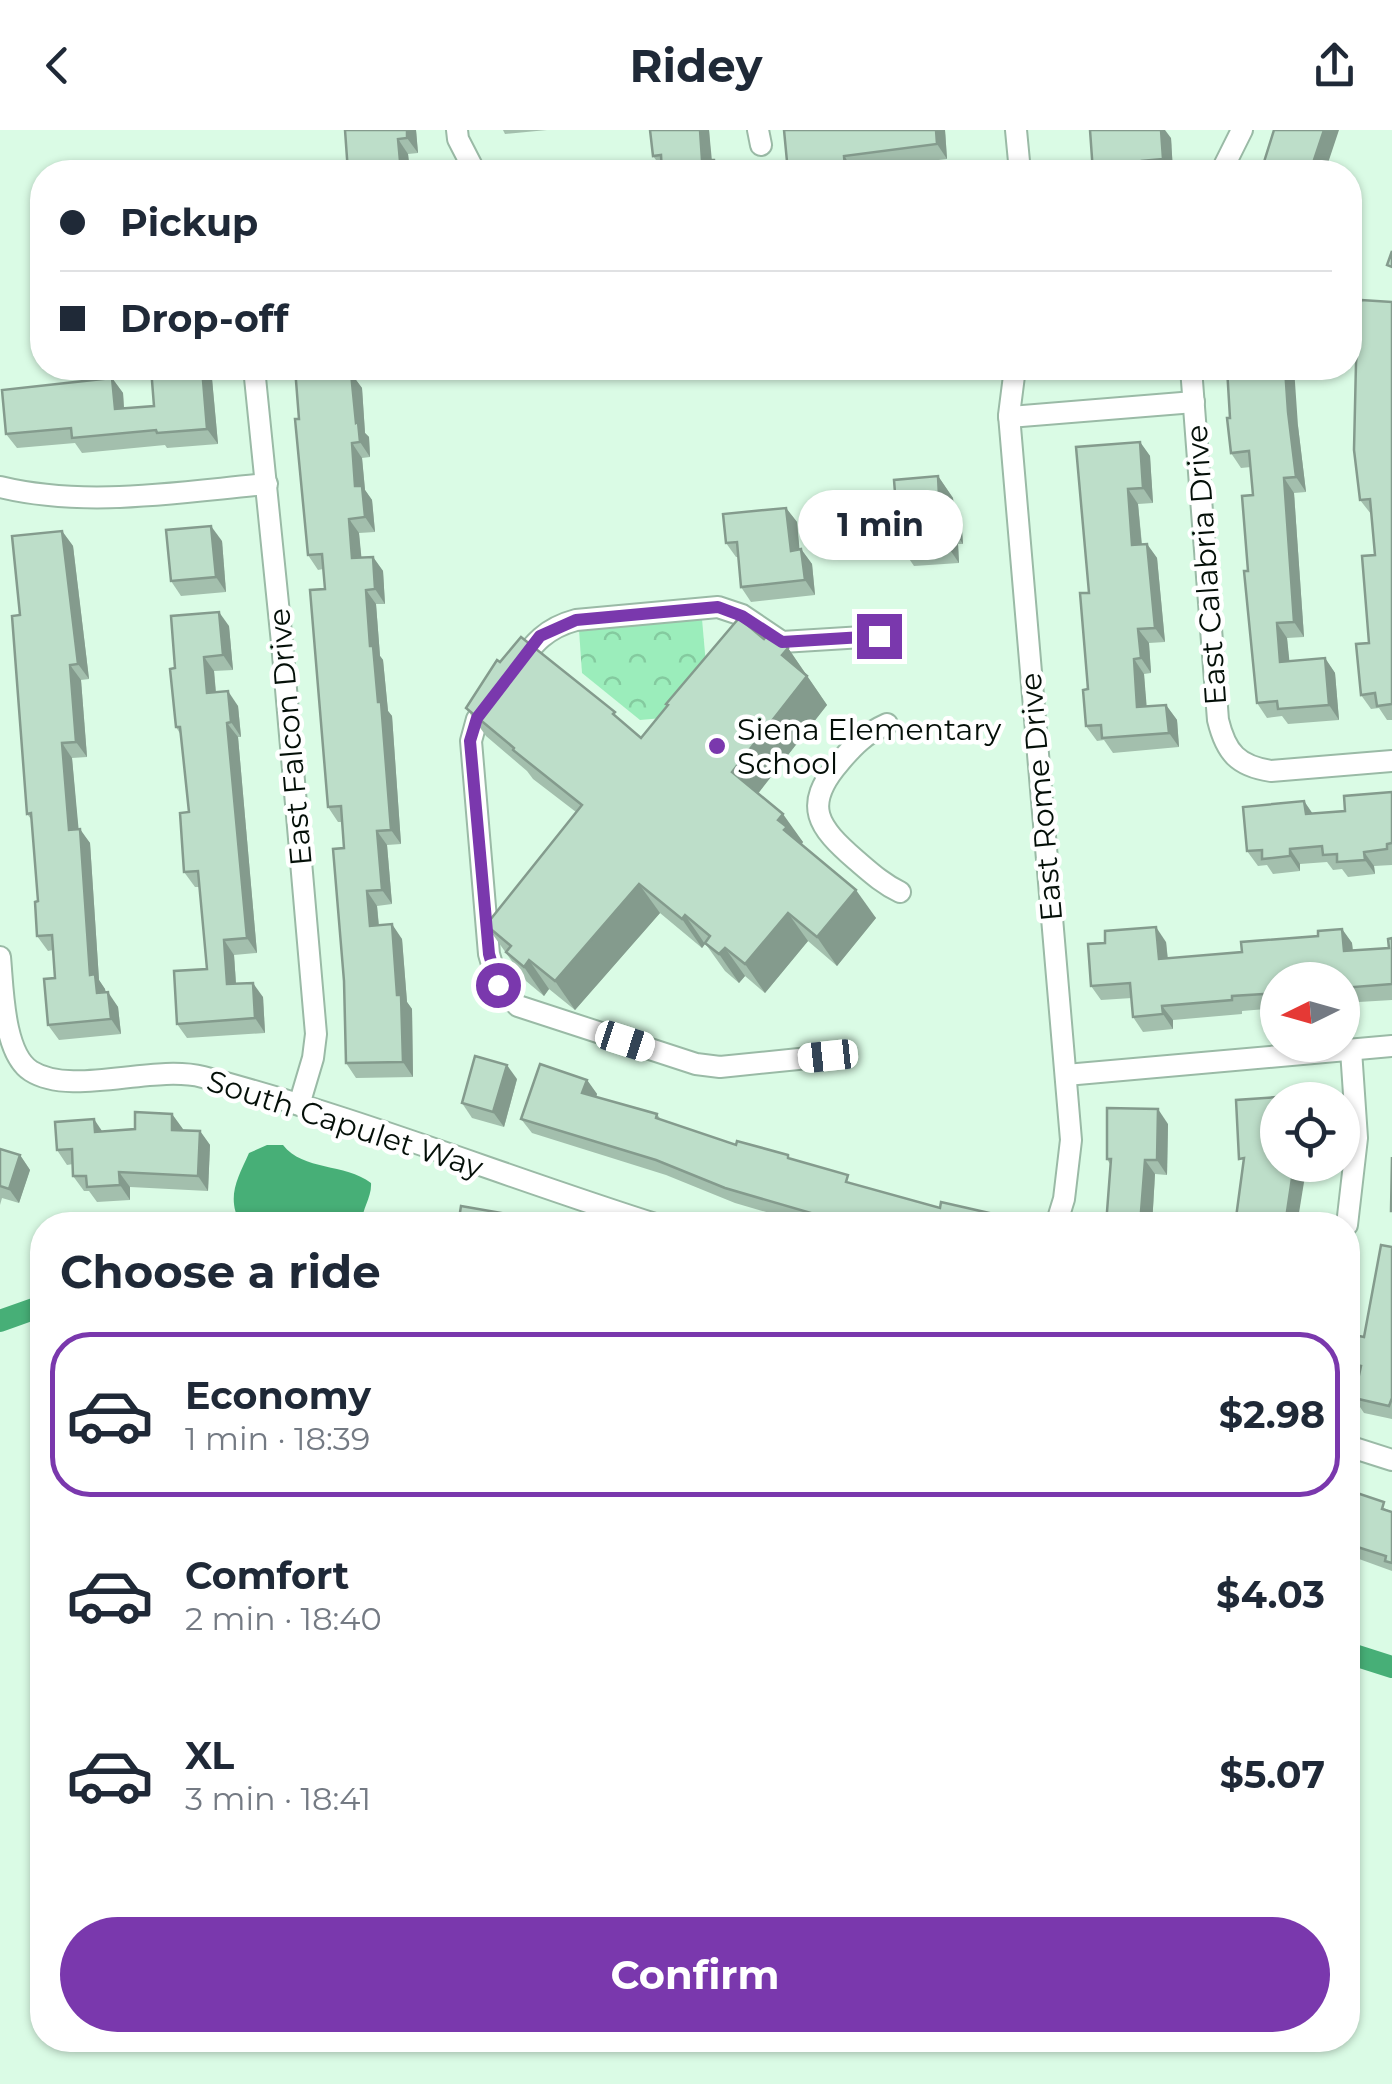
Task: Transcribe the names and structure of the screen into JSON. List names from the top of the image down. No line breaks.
{"streets":{"street":["East Calabria Drive","East Falcon Drive","East Rome Drive","South Capulet Way"]},"crossings":[["East Falcon Drive","South Capulet Way"]],"places":["Siena Elementary School"],"north":"left","page":{"header":"Ridey","banner":["Pickup","Drop-off"],"bubble":"1 min","heading":"Choose a ride","list":[{"name":"Economy","note":"1 min · 18:39","value":"$2.98"},{"name":"Comfort","note":"2 min · 18:40","value":"$4.03"},{"name":"XL","note":"3 min · 18:41","value":"$5.07"}],"buttons":"Confirm"}}
